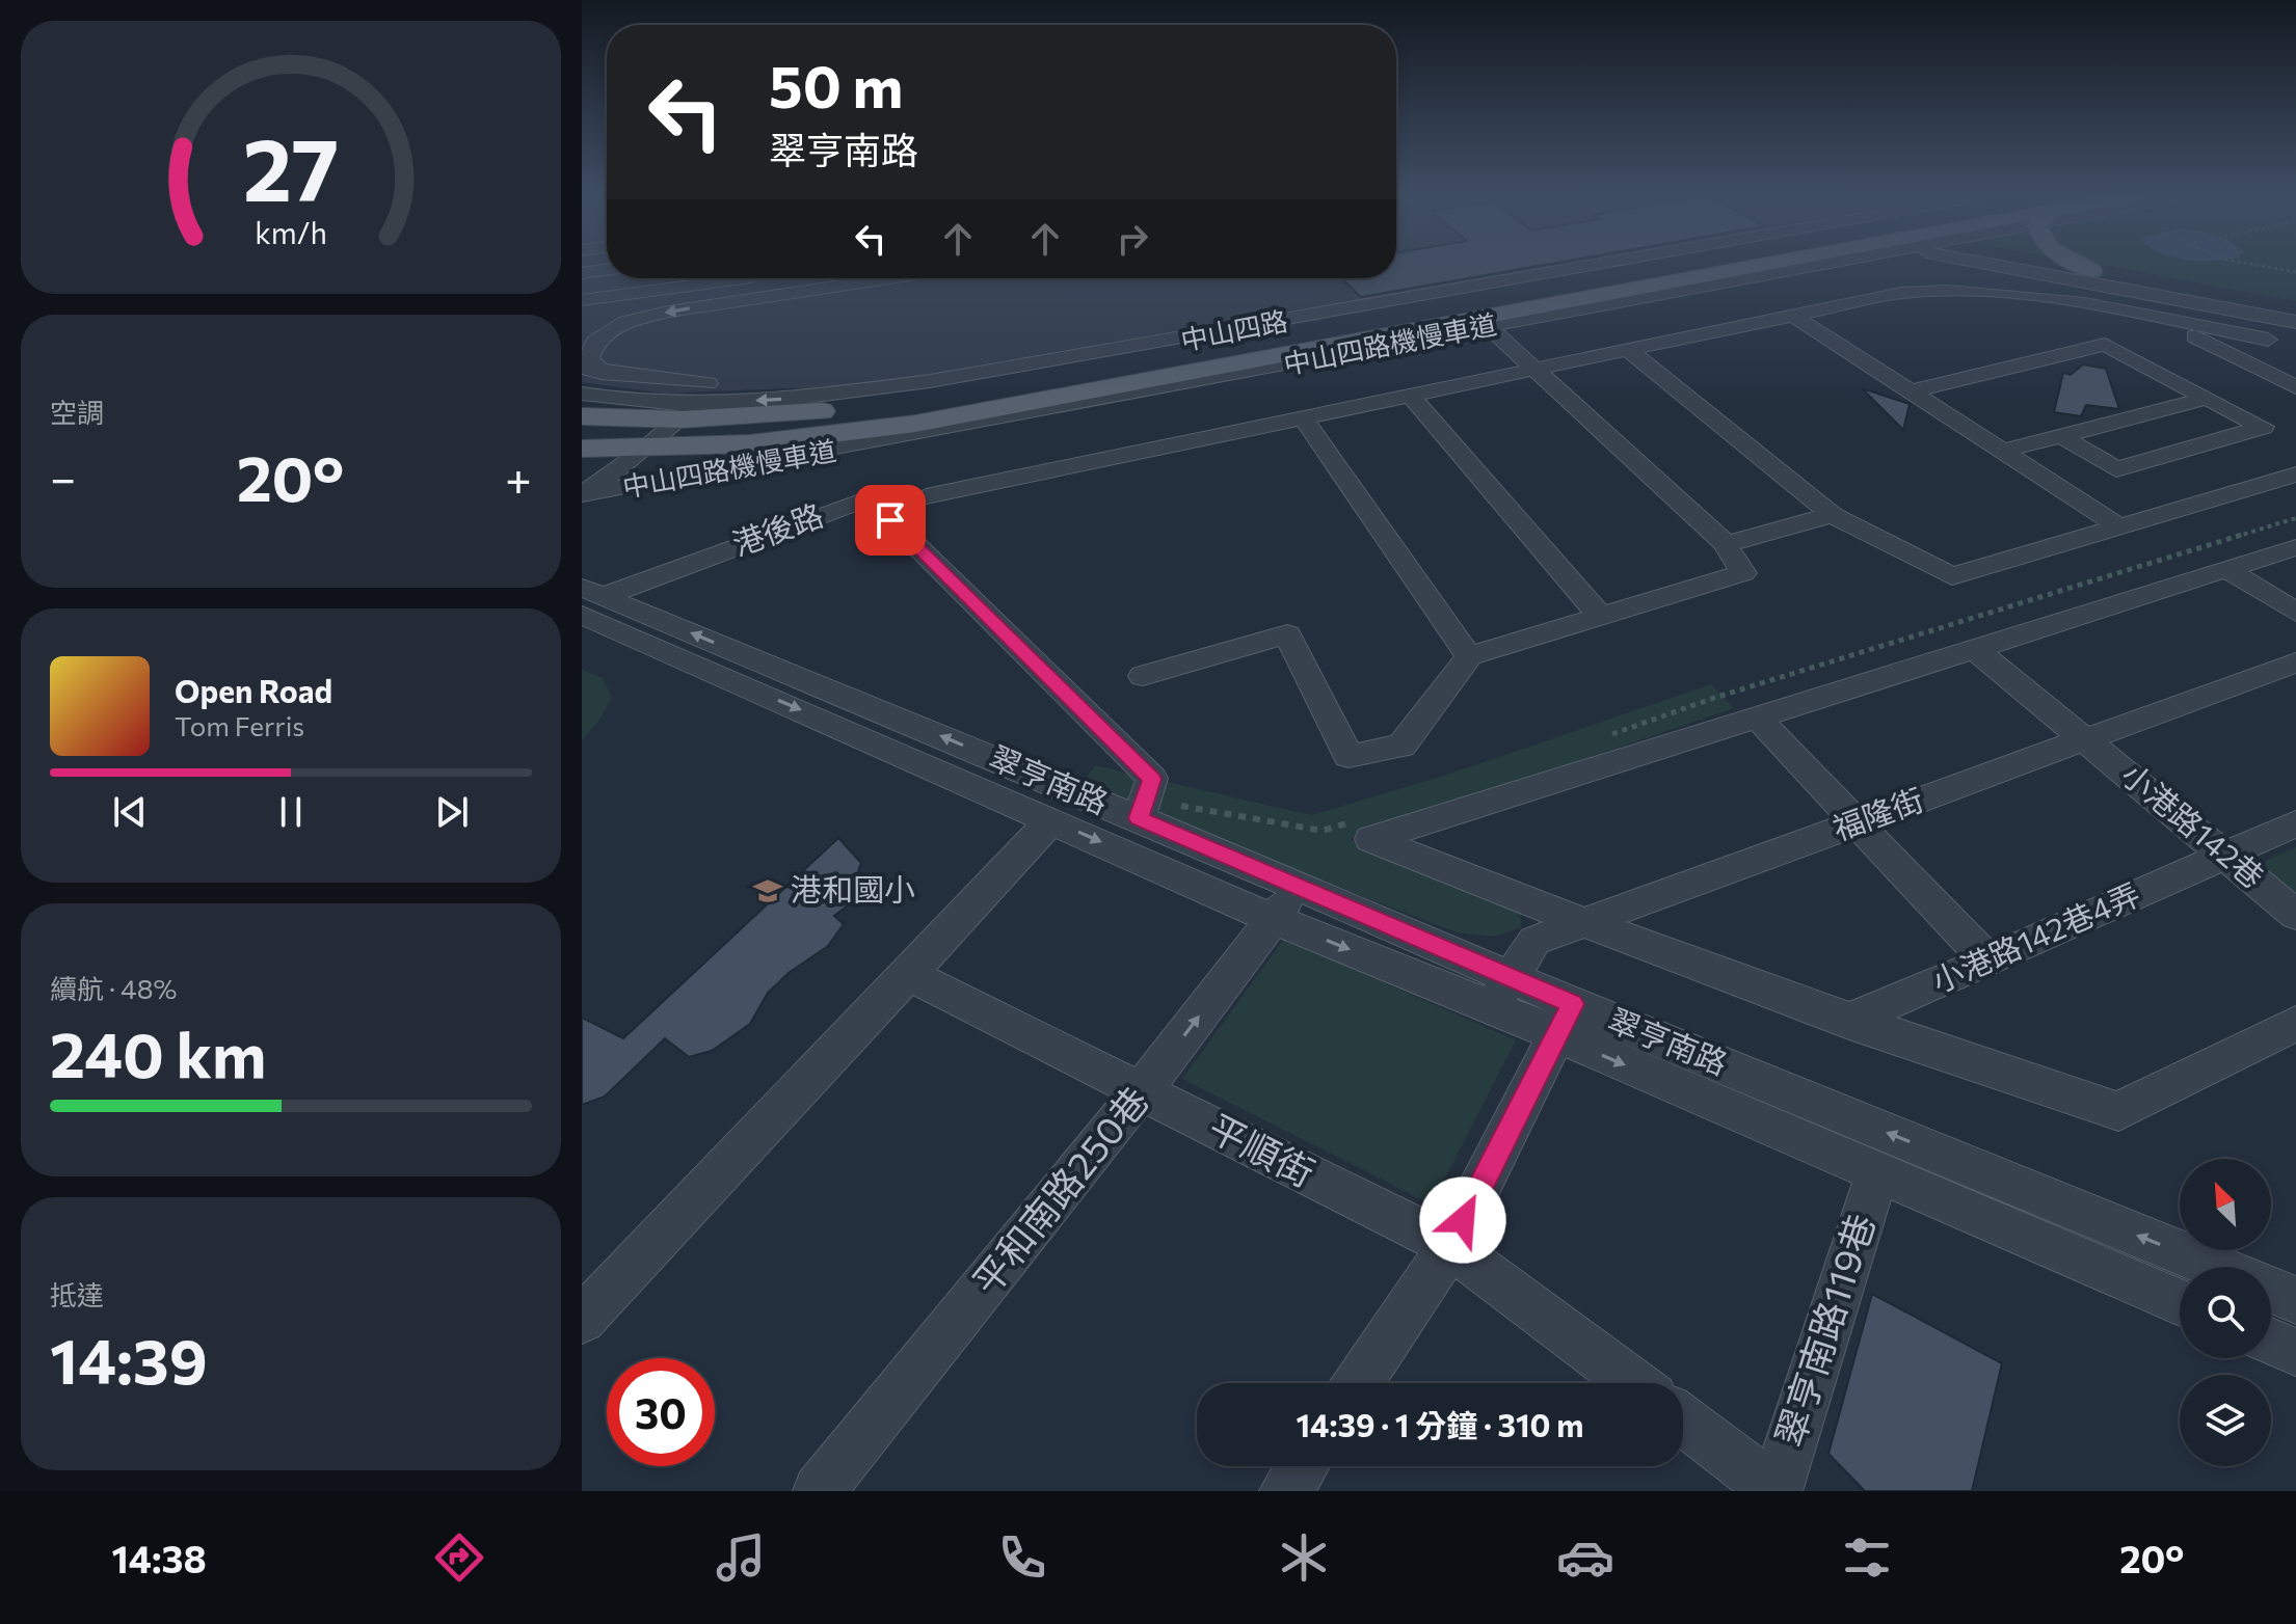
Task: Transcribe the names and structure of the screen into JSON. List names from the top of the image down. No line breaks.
{"streets":{"main road":["中山四路"],"street":["中山四路機慢車道","港後路","翠亨南路","福隆街","小港路142巷","小港路142巷4弄","平順街","平和南路250巷","翠亨南路119巷"]},"crossings":[["中山四路","中山四路機慢車道"],["港後路","翠亨南路"],["翠亨南路","福隆街"],["翠亨南路","平和南路250巷"],["翠亨南路","翠亨南路119巷"],["福隆街","小港路142巷"],["小港路142巷","小港路142巷4弄"],["平順街","平和南路250巷"]],"places":{"school or university":["港和國小"]},"north":"top left","page":{"turn":["50 m","翠亨南路"],"tile":["空調",["續航 · 48%","240 km"],["抵達","14:39"]],"heat":["−","20°","+"],"song":["Open Road","Tom Ferris"],"limit":"30","trip":"14:39 · 1 分鐘 · 310 m","tabs":["14:38","20°"],"gauge":["27","km/h"]}}
